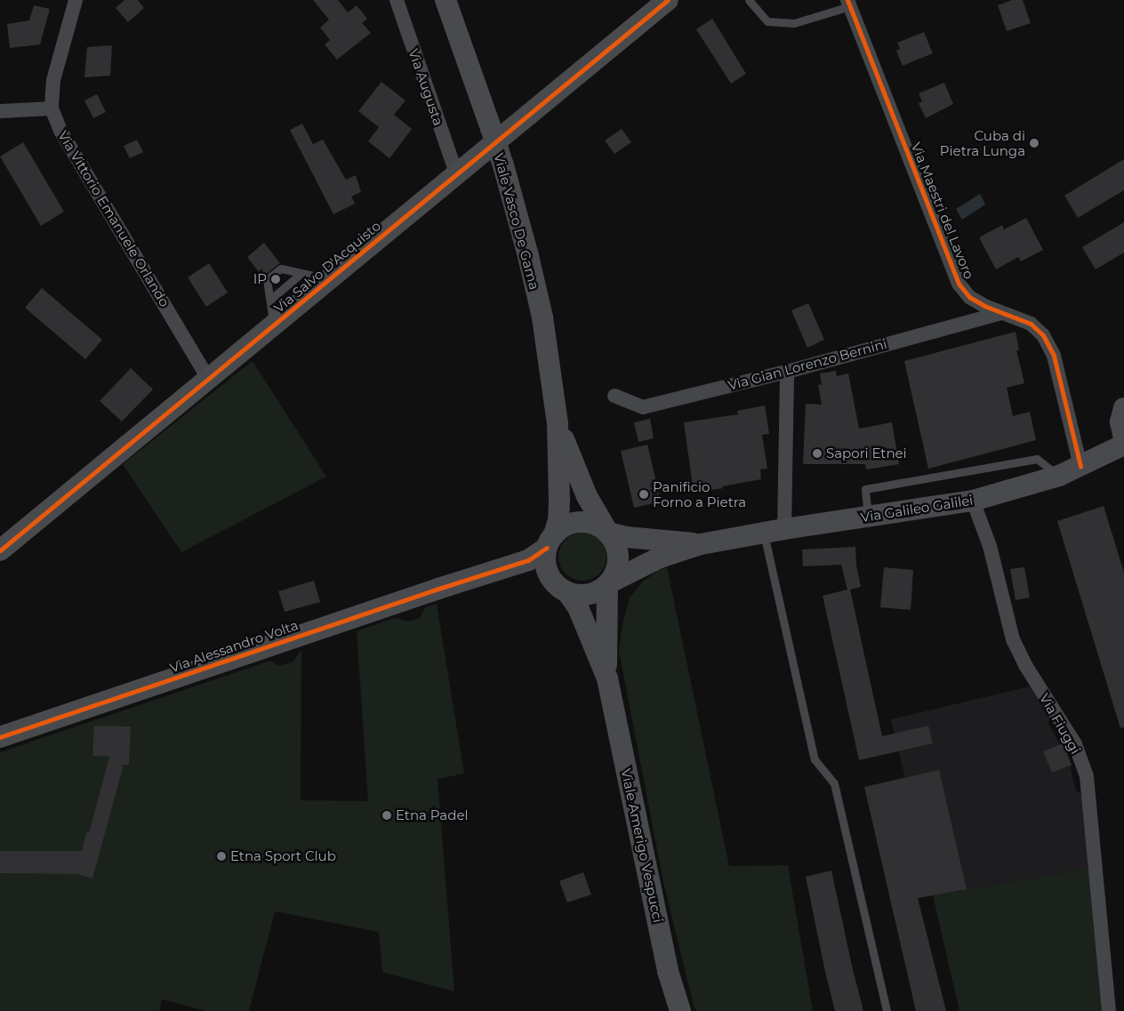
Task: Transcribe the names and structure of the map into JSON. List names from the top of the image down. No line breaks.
{"streets":{"street":["Via Augusta","Via Maestri del Lavoro","Via Vittorio Emanuele Orlando","Viale Vasco De Gama","Via Salvo D'Acquisto","Via Gian Lorenzo Bernini","Via Galileo Galilei","Via Alessandro Volta","Via Fiuggi","Viale Amerigo Vespucci"]},"crossings":[["Via Augusta","Via Salvo D'Acquisto"],["Via Maestri del Lavoro","Via Gian Lorenzo Bernini"],["Via Maestri del Lavoro","Via Galileo Galilei"],["Via Vittorio Emanuele Orlando","Via Salvo D'Acquisto"],["Via Galileo Galilei","Via Fiuggi"]],"places":["Cuba di Pietra Lunga","IP","Sapori Etnei","Panificio Forno a Pietra","Etna Padel","Etna Sport Club"]}
